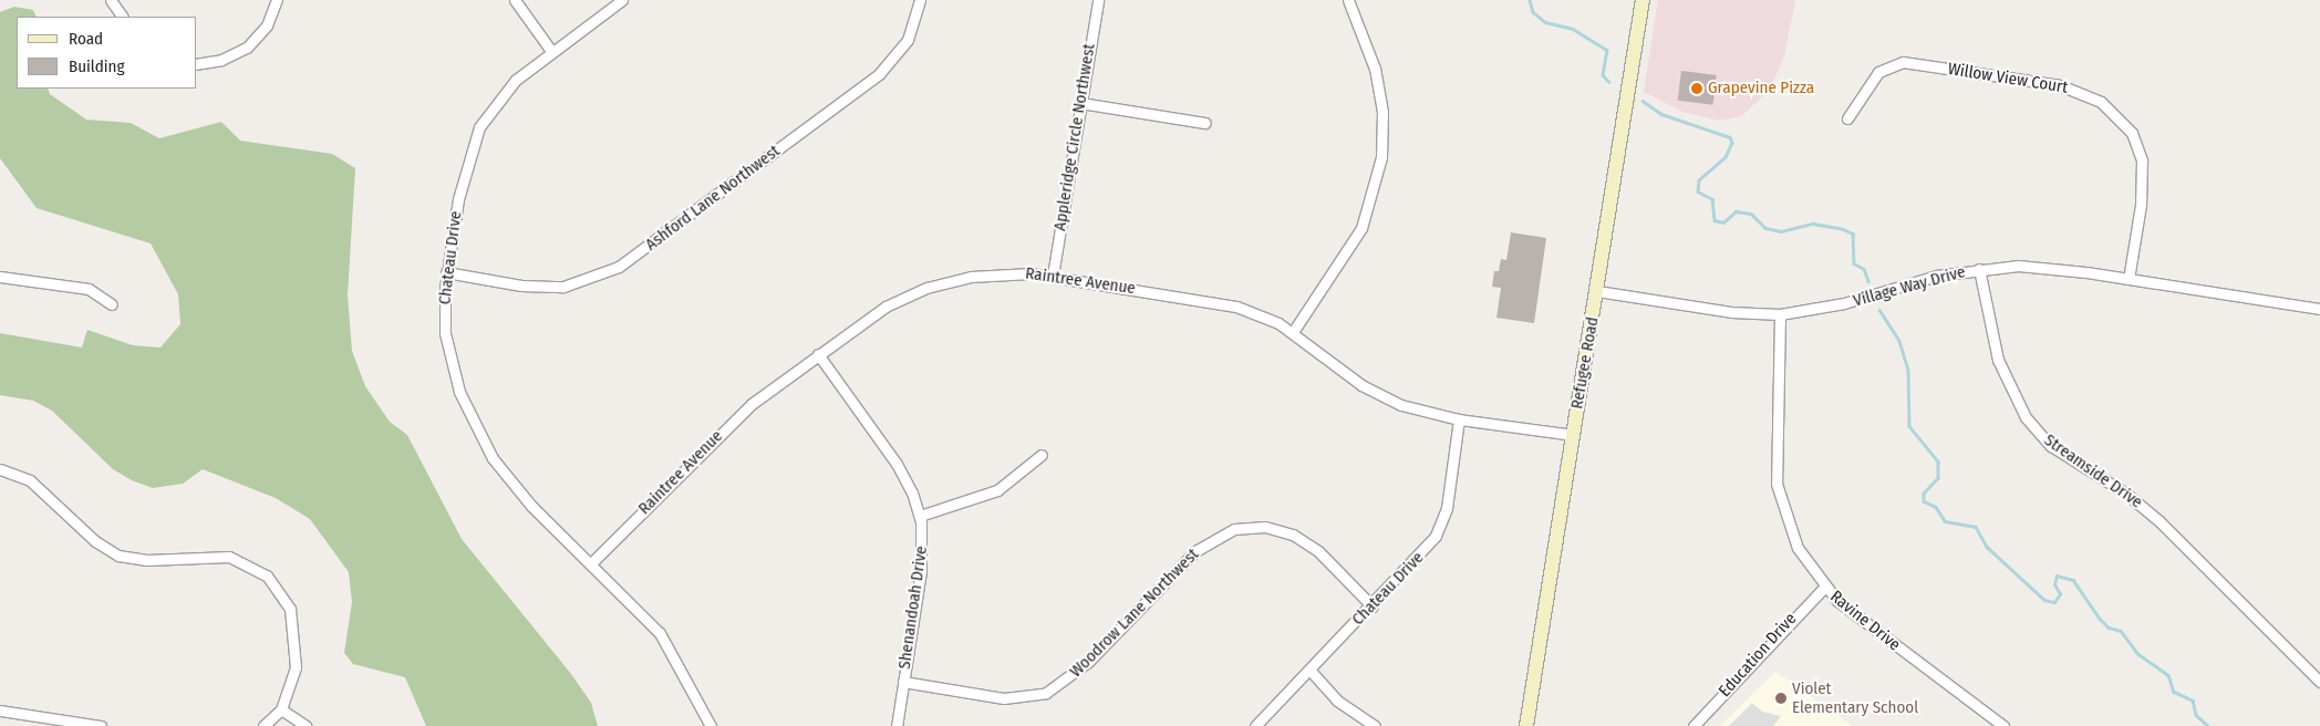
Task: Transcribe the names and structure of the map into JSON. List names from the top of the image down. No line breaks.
{"streets":{"main road":["Refugee Road"],"street":["Willow View Court","Appleridge Circle Northwest","Ashford Lane Northwest","Chateau Drive","Raintree Avenue","Village Way Drive","Streamside Drive","Shenandoah Drive","Woodrow Lane Northwest","Ravine Drive","Education Drive"]},"crossings":[["Willow View Court","Village Way Drive"],["Appleridge Circle Northwest","Raintree Avenue"],["Ashford Lane Northwest","Chateau Drive"],["Chateau Drive","Raintree Avenue"],["Chateau Drive","Woodrow Lane Northwest"],["Raintree Avenue","Refugee Road"],["Raintree Avenue","Shenandoah Drive"],["Village Way Drive","Refugee Road"],["Village Way Drive","Streamside Drive"],["Village Way Drive","Ravine Drive"],["Shenandoah Drive","Woodrow Lane Northwest"],["Ravine Drive","Education Drive"]],"places":["Grapevine Pizza","Violet Elementary School"],"legend":["Road","Building"]}
